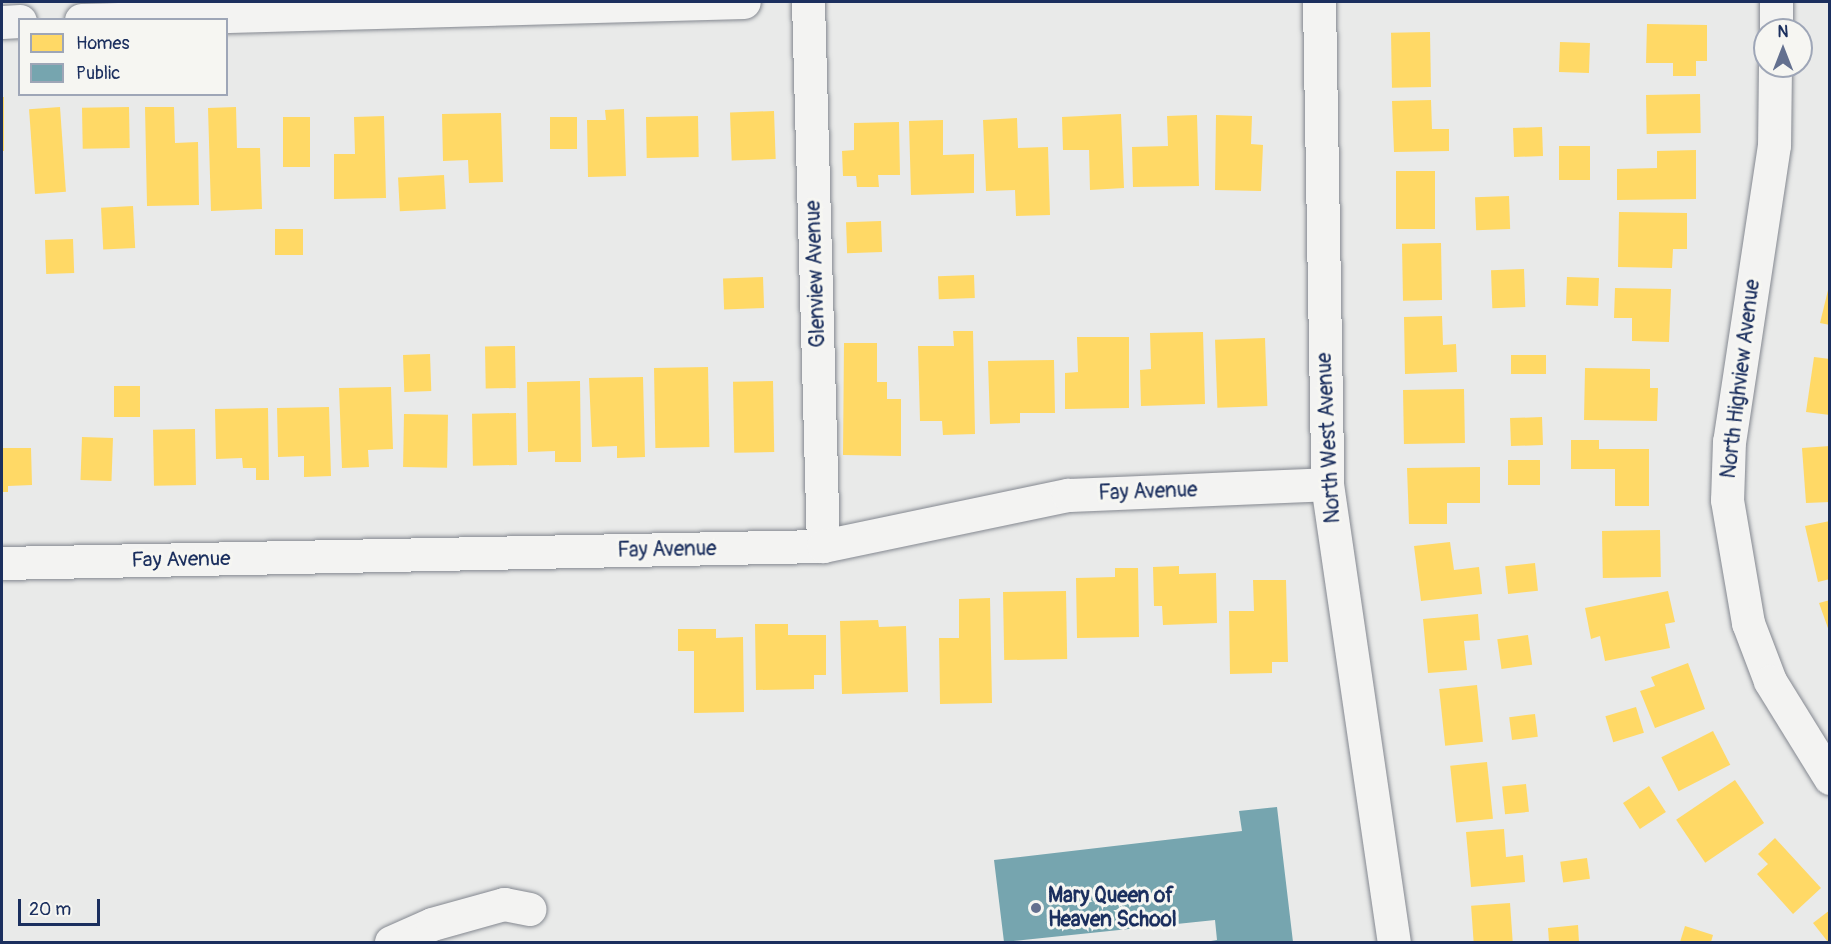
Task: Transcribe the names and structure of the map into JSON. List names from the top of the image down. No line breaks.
{"streets":{"street":["Glenview Avenue","North Highview Avenue","North West Avenue","Fay Avenue"]},"crossings":[["Glenview Avenue","Fay Avenue"],["North West Avenue","Fay Avenue"]],"places":["Mary Queen of Heaven School"],"legend":["Homes","Public"],"scale_bar":"20 m","north":"top"}
